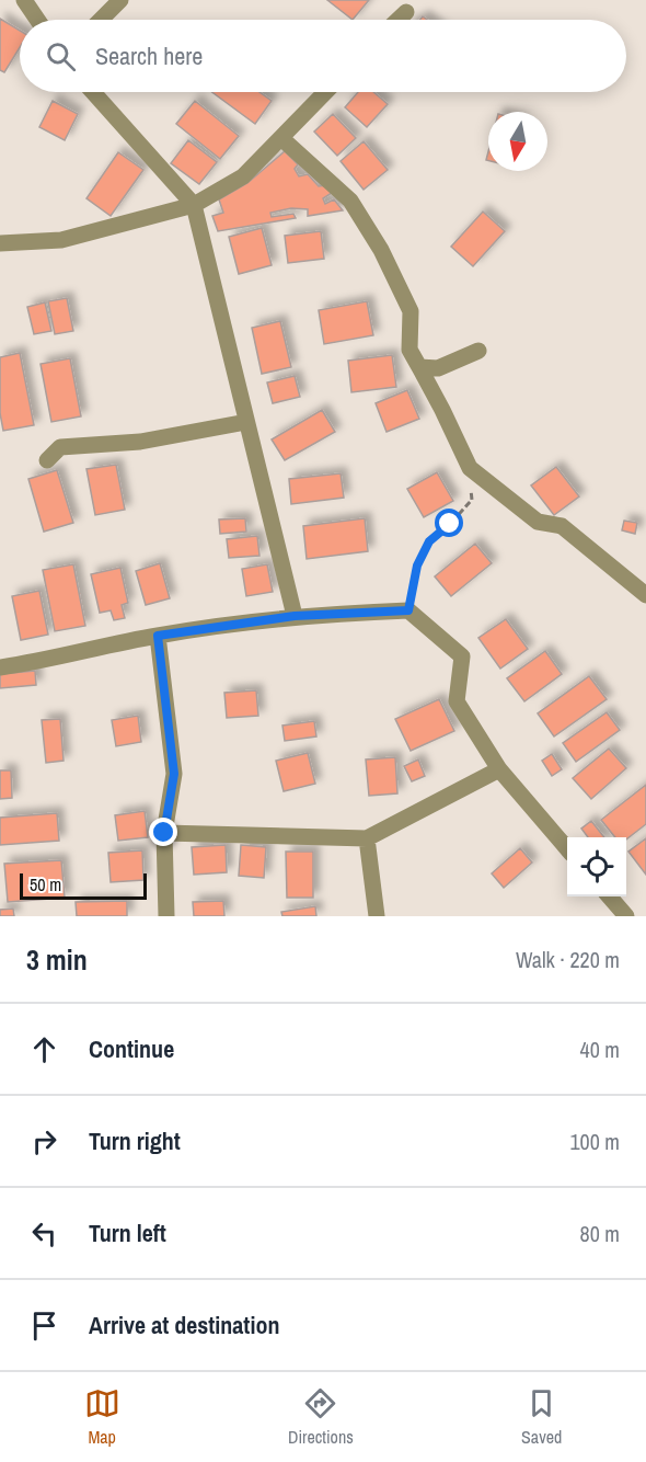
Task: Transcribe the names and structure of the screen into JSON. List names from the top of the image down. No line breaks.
{"scale_bar":"50 m","north":"bottom","page":{"search":"Search here","scale":"50 m","heading":["3 min","Walk · 220 m"],"list":[["Continue","40 m"],["Turn right","100 m"],["Turn left","80 m"],"Arrive at destination"],"nav":["Map","Directions","Saved"]}}
